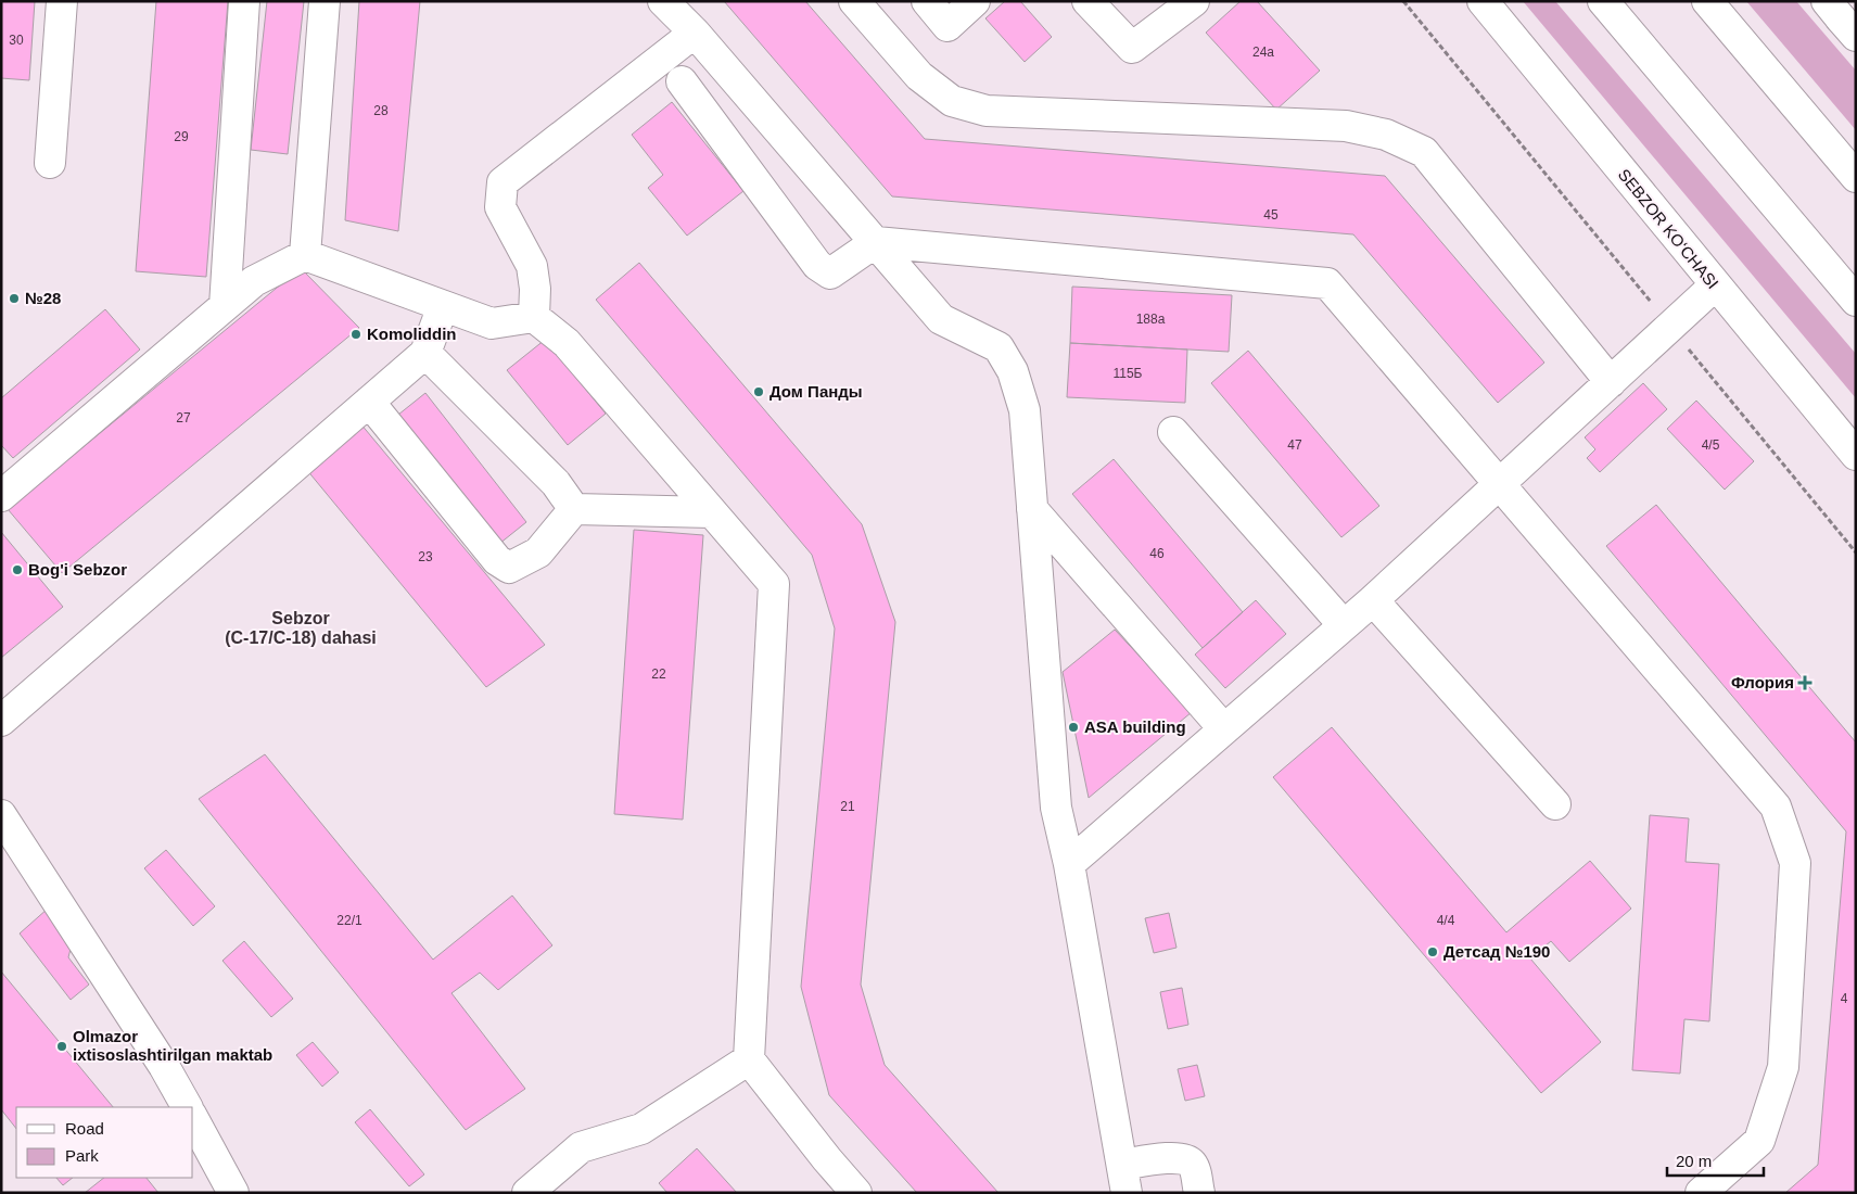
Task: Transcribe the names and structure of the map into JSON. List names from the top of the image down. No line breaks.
{"streets":{"street":["SEBZOR KO‘CHASI"]},"districts":["Sebzor (C-17/C-18) dahasi"],"places":{"other":["№28","Komoliddin","Дом Панды","Bog'i Sebzor","ASA building","Детсад №190","Olmazor ixtisoslashtirilgan maktab"],"health":["Флория"]},"house_numbers":["30","24a","28","29","45","188a","115Б","27","47","4/5","46","23","22","21","22/1","4/4","4"],"legend":["Road","Park"],"scale_bar":"20 m"}
